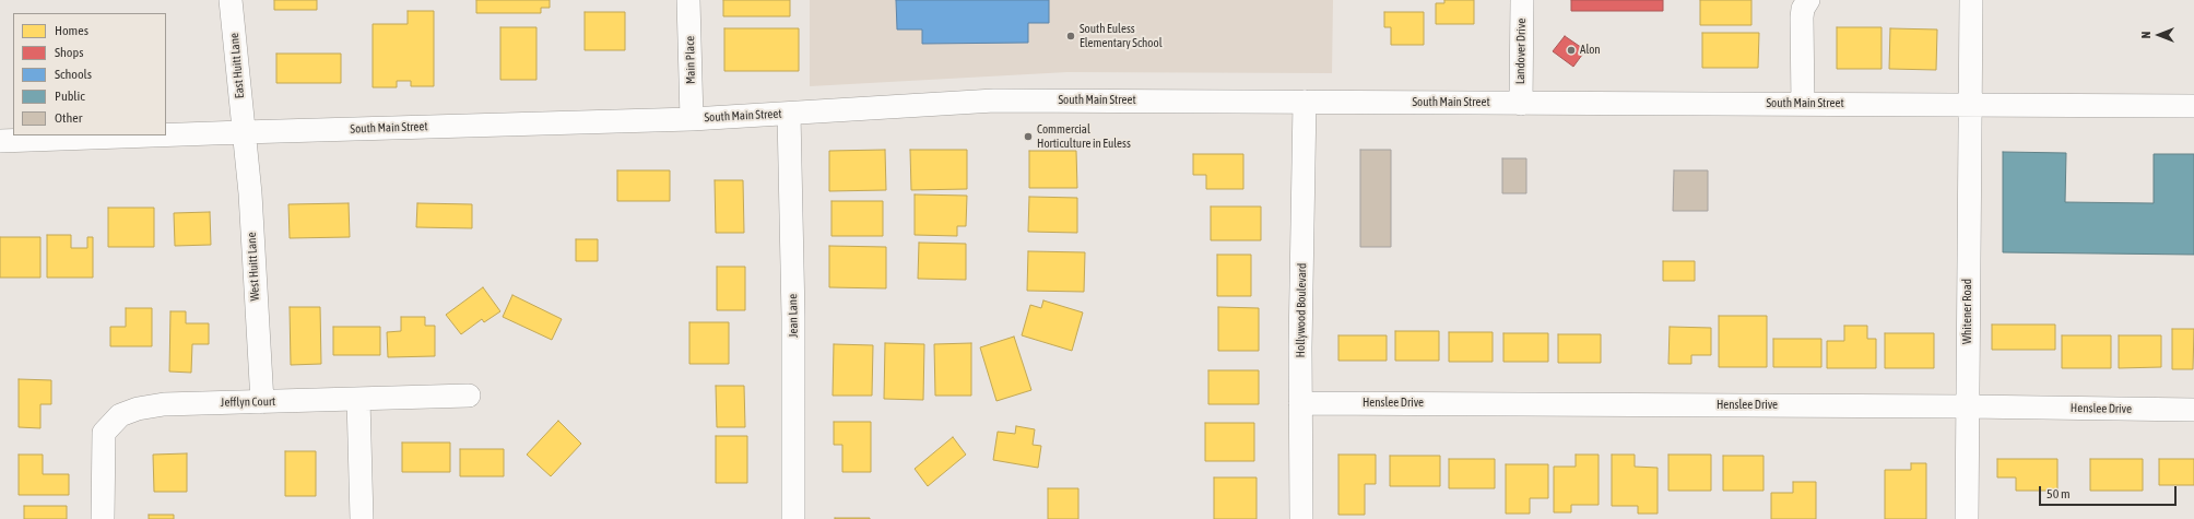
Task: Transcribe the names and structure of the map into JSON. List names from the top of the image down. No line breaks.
{"streets":{"street":["Landover Drive","Main Place","East Huitt Lane","South Main Street","West Huitt Lane","Hollywood Boulevard","Whitener Road","Jean Lane","Jefflyn Court","Henslee Drive"]},"crossings":[["Landover Drive","South Main Street"],["Main Place","South Main Street"],["East Huitt Lane","South Main Street"],["East Huitt Lane","West Huitt Lane"],["South Main Street","West Huitt Lane"],["South Main Street","Hollywood Boulevard"],["South Main Street","Whitener Road"],["South Main Street","Jean Lane"],["West Huitt Lane","Jefflyn Court"],["Hollywood Boulevard","Henslee Drive"],["Whitener Road","Henslee Drive"]],"places":["South Euless Elementary School","Alon","Commercial Horticulture in Euless"],"legend":["Homes","Shops","Schools","Public","Other"],"scale_bar":"50 m","north":"left"}
